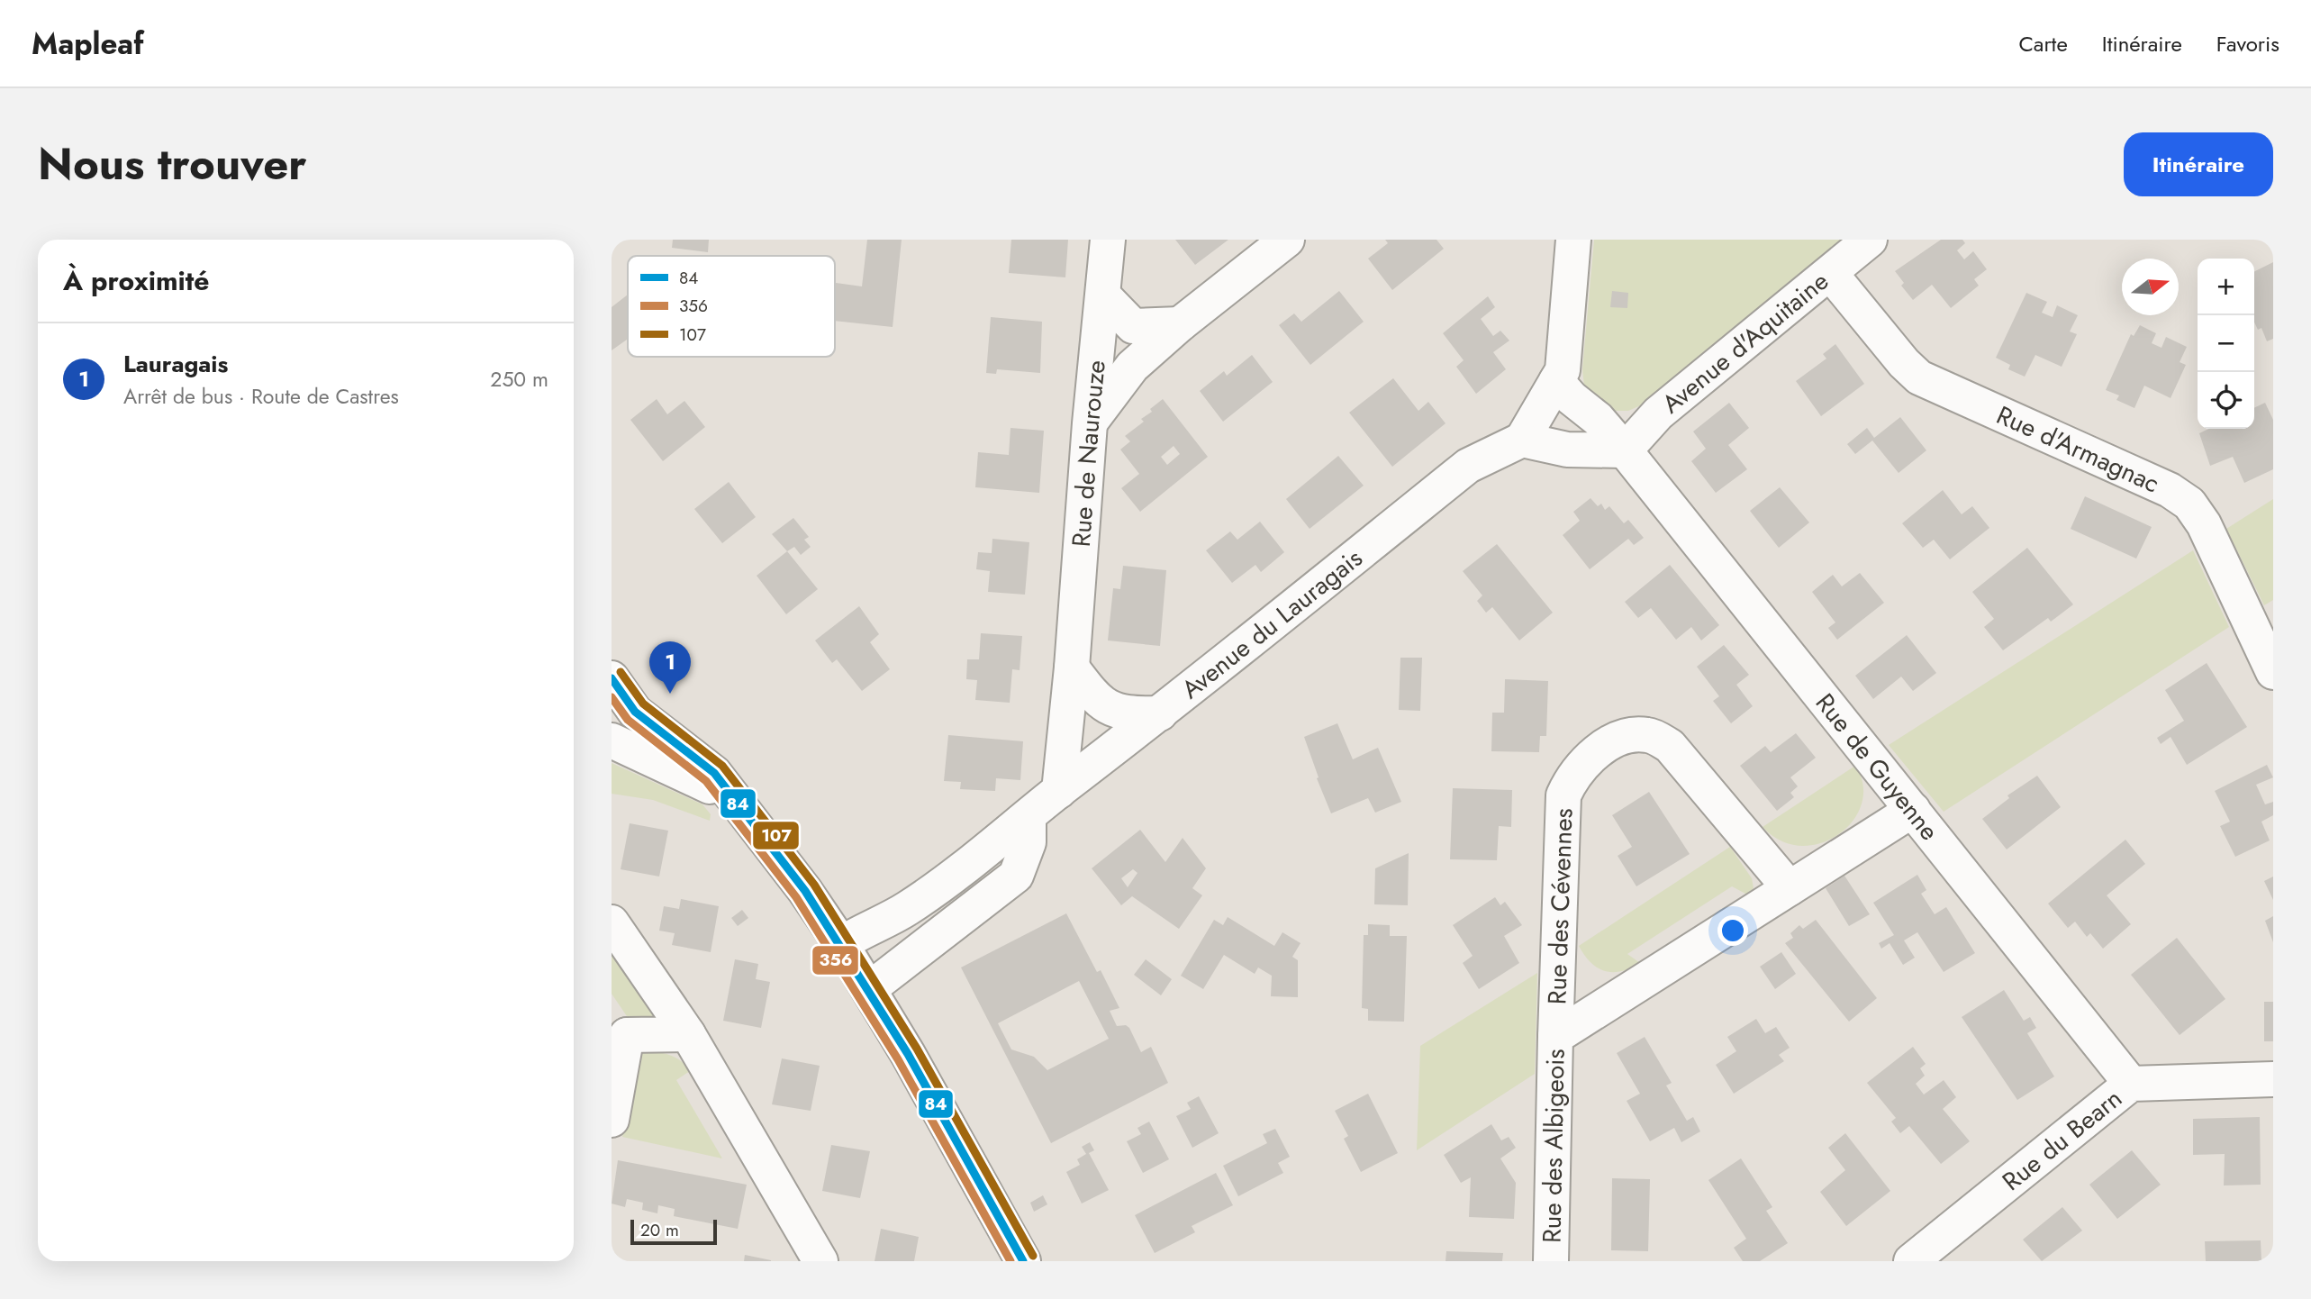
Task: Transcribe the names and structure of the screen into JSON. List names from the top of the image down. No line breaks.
{"streets":{"street":["Avenue d'Aquitaine","Rue d'Armagnac","Rue de Naurouze","Avenue du Lauragais","Rue de Guyenne","Rue des Cévennes","Rue du Bearn","Rue des Albigeois"]},"crossings":[["Avenue d'Aquitaine","Rue d'Armagnac"],["Avenue d'Aquitaine","Rue de Guyenne"],["Rue de Naurouze","Avenue du Lauragais"],["Rue de Guyenne","Rue du Bearn"],["Rue de Guyenne","Rue des Albigeois"],["Rue des Cévennes","Rue des Albigeois"]],"lines":["transit line 107","transit line 84","transit line 356"],"legend":["84","356","107"],"scale_bar":"20 m","north":"right","page":{"header":"Mapleaf","nav":["Carte","Itinéraire","Favoris"],"title":"Nous trouver","buttons":"Itinéraire","heading":"À proximité","map_buttons":["+","−"],"list":[{"mark":"1","name":"Lauragais","note":"Arrêt de bus · Route de Castres","value":"250 m"}],"pins":"1","scale":"20 m"}}
